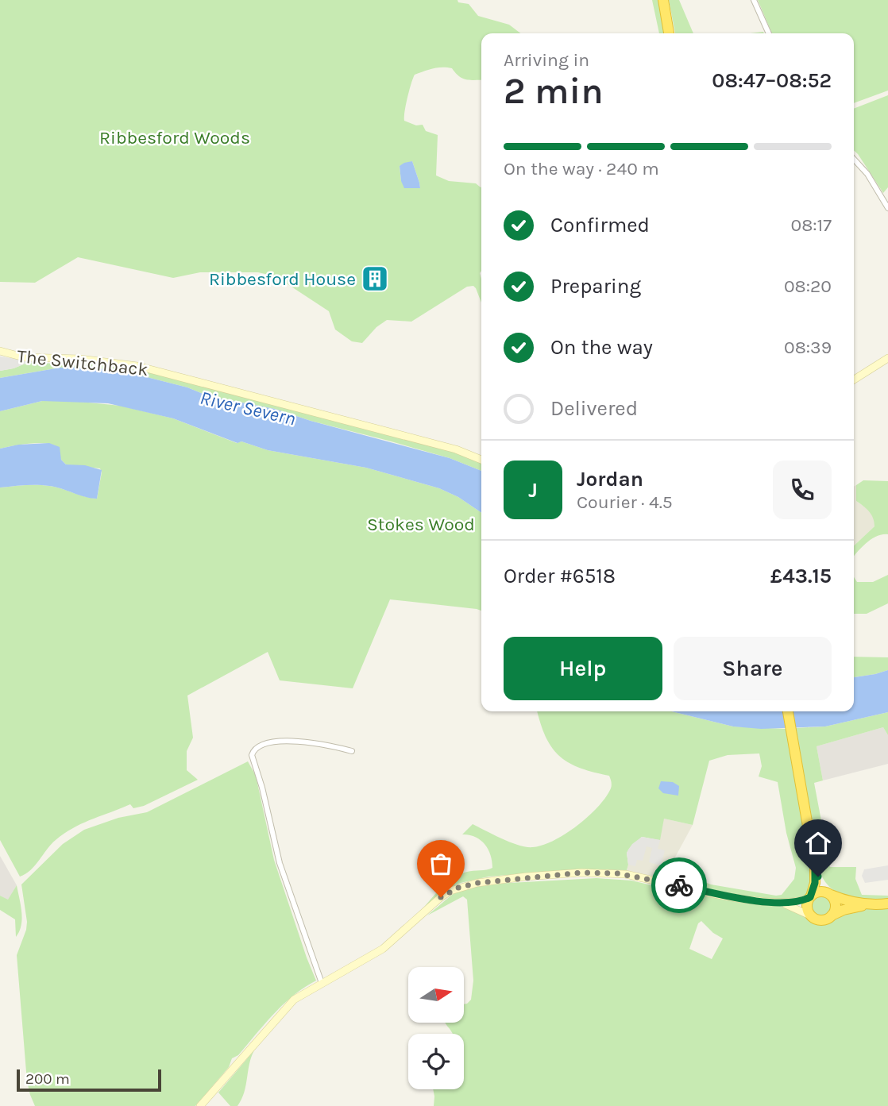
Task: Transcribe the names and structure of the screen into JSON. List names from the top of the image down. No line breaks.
{"streets":{"main road":["The Switchback"]},"water":["River Severn"],"parks":["Ribbesford Woods","Stokes Wood"],"places":{"building":["Ribbesford House"]},"scale_bar":"200 m","north":"right","page":{"heading":["2 min","Arriving in","08:47–08:52"],"panel":["Jordan","Courier · 4.5","Order #6518","£43.15"],"bar":"On the way · 240 m","list":[["Confirmed","08:17"],["Preparing","08:20"],["On the way","08:39"],"Delivered"],"round":"J","buttons":["Help","Share"],"scale":"200 m"}}
